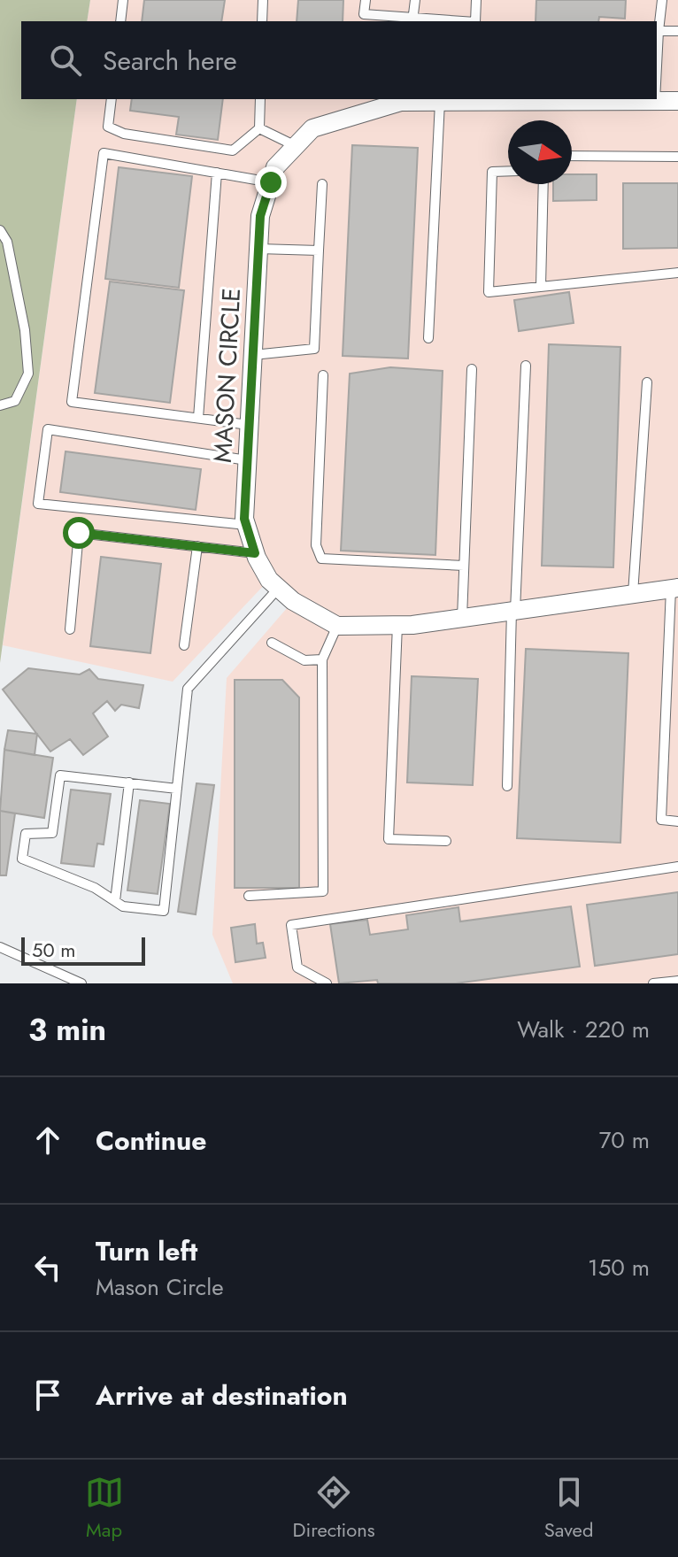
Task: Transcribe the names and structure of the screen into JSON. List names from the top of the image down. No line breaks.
{"streets":{"street":["MASON CIRCLE"]},"scale_bar":"50 m","north":"right","page":{"search":"Search here","scale":"50 m","heading":["3 min","Walk · 220 m"],"list":[["Continue","70 m"],["Turn left","Mason Circle","150 m"],"Arrive at destination"],"nav":["Map","Directions","Saved"]}}
